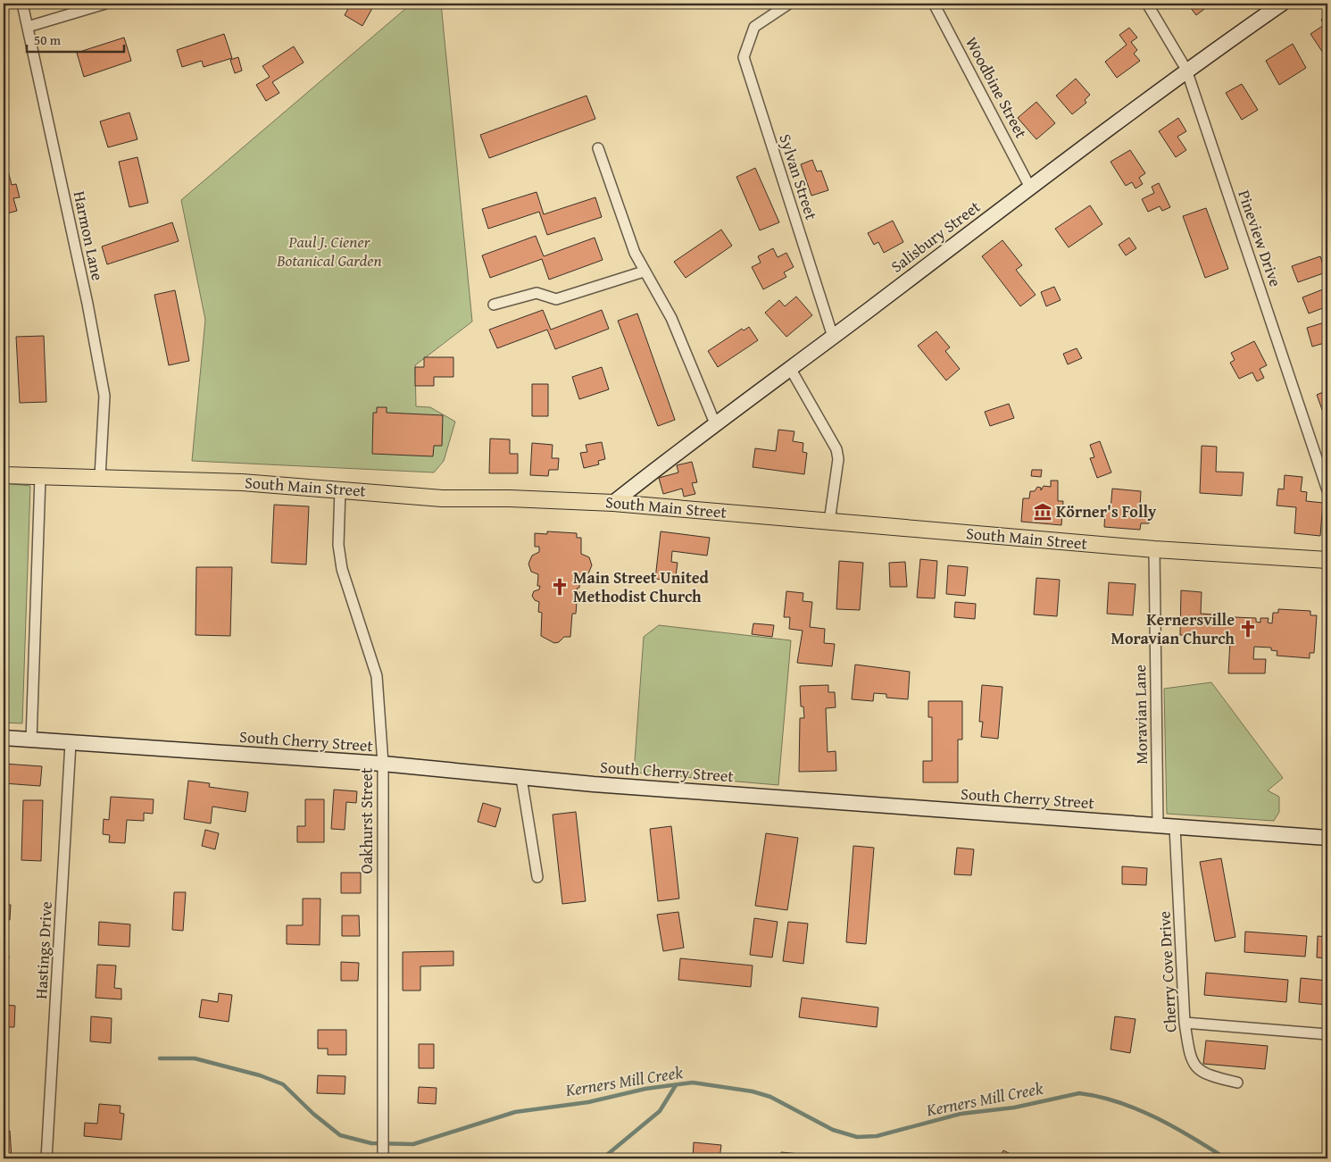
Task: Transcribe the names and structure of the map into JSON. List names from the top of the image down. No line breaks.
{"streets":{"main road":["Salisbury Street","South Main Street","South Cherry Street"],"street":["Woodbine Street","Sylvan Street","Harmon Lane","Pineview Drive","Moravian Lane","Oakhurst Street","Hastings Drive","Cherry Cove Drive"]},"crossings":[["Woodbine Street","Salisbury Street"],["Sylvan Street","Salisbury Street"],["Harmon Lane","South Main Street"],["Salisbury Street","Pineview Drive"],["Salisbury Street","South Main Street"],["South Main Street","Moravian Lane"],["South Main Street","Oakhurst Street"],["Moravian Lane","South Cherry Street"],["South Cherry Street","Oakhurst Street"],["South Cherry Street","Hastings Drive"],["South Cherry Street","Cherry Cove Drive"]],"water":["Kerners Mill Creek"],"parks":["Paul J. Ciener Botanical Garden"],"places":{"museum":["Körner's Folly"],"church":["Main Street United Methodist Church","Kernersville Moravian Church"]},"scale_bar":"50 m"}
